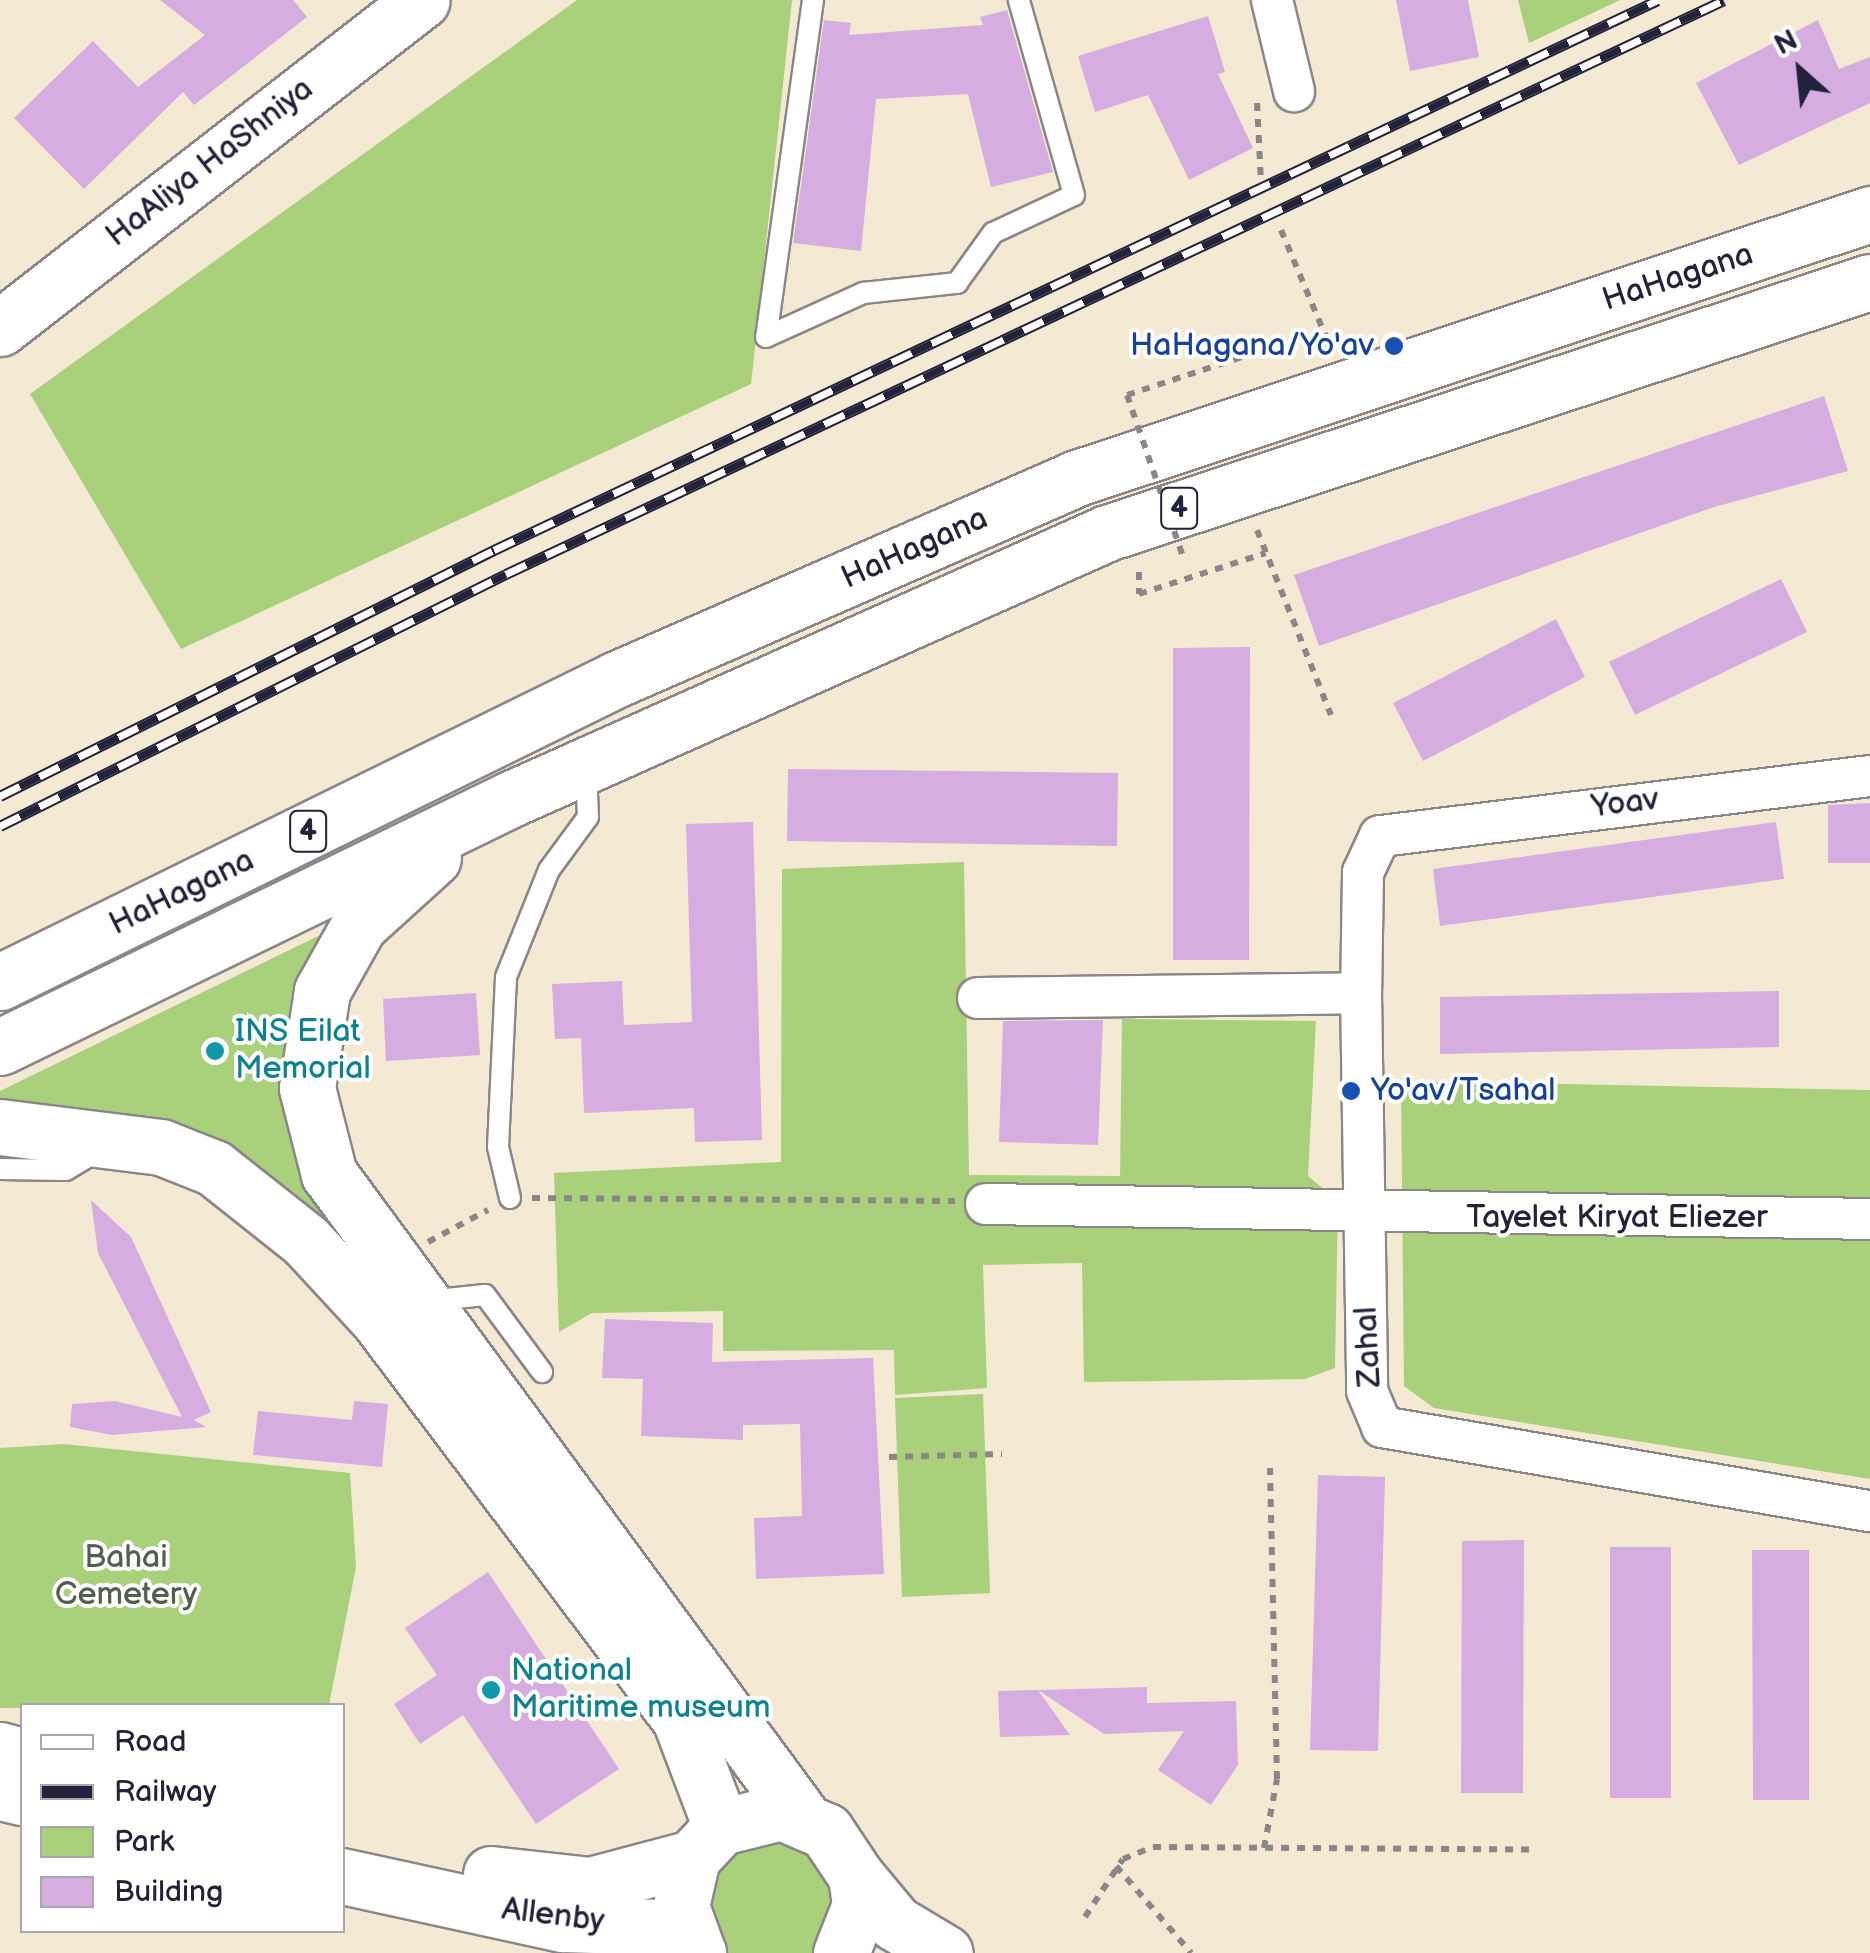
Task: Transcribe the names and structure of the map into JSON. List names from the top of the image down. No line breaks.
{"streets":{"main road":["HaAliya HaShniya","HaHagana","4","Allenby"],"street":["Yoav","Tayelet Kiryat Eliezer","Zahal"]},"crossings":[["Yoav","Zahal"],["Tayelet Kiryat Eliezer","Zahal"]],"parks":["Bahai Cemetery"],"places":["HaHagana/Yo'av","INS Eilat Memorial","Yo'av/Tsahal","National Maritime museum"],"legend":["Road","Railway","Park","Building"],"north":"top left"}
